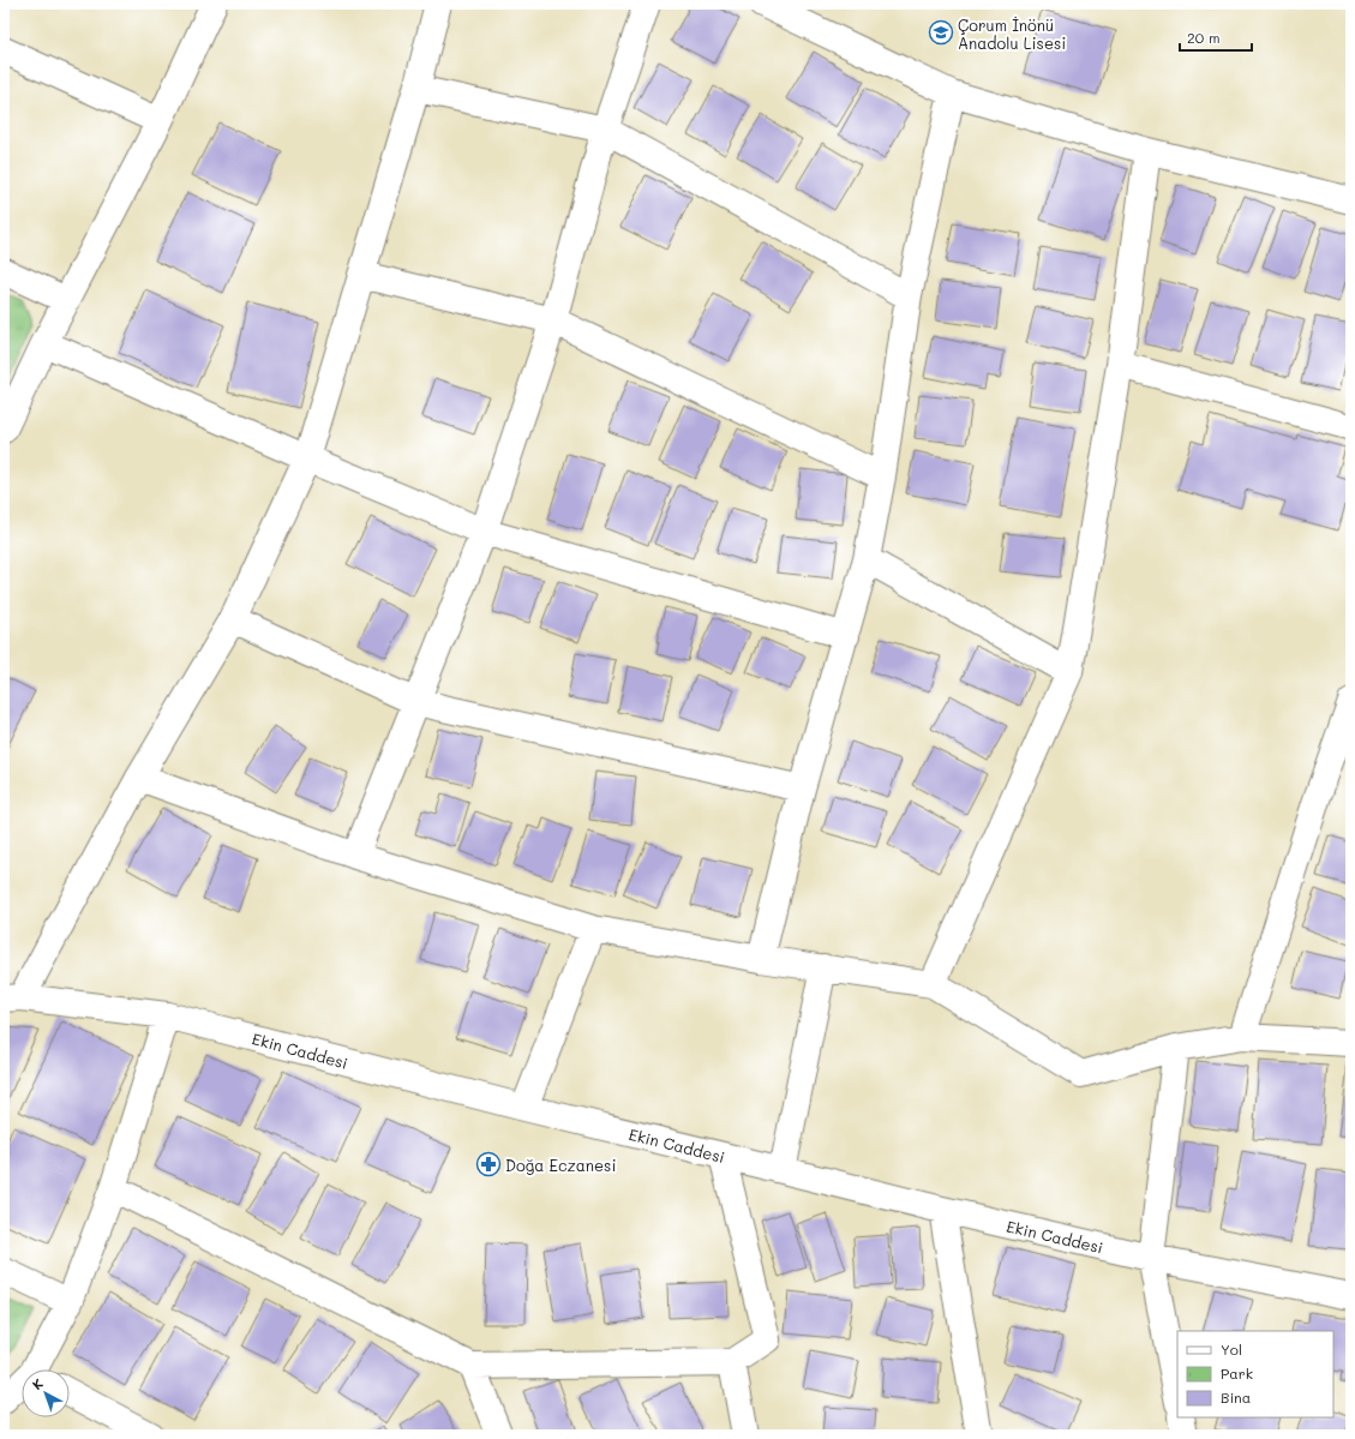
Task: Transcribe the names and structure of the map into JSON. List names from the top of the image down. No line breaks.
{"streets":{"street":["Ekin Caddesi"]},"places":{"school or university":["Çorum İnönü Anadolu Lisesi"],"pharmacy":["Doğa Eczanesi"]},"legend":["Yol","Park","Bina"],"scale_bar":"20 m","north":"top left"}
